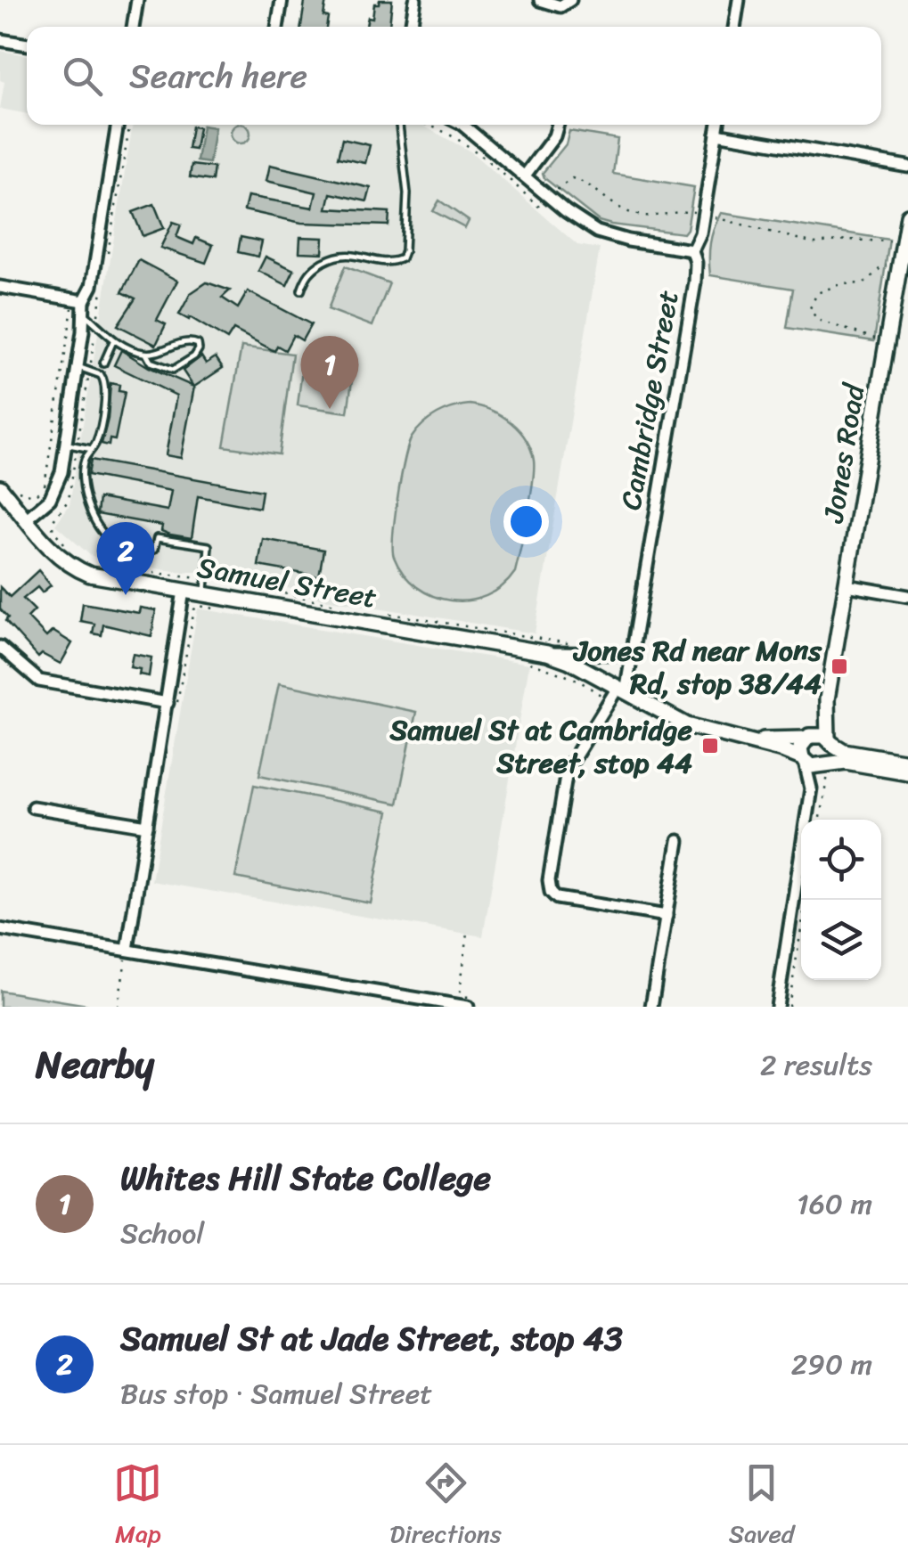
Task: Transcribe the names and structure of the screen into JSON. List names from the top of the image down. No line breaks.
{"streets":{"street":["Cambridge Street","Jones Road","Samuel Street"]},"crossings":[["Cambridge Street","Samuel Street"],["Jones Road","Samuel Street"]],"places":{"transit":["Jones Rd near Mons Rd, stop 38/44","Samuel St at Cambridge Street, stop 44"]},"page":{"search":"Search here","pins":["1","2"],"heading":["Nearby","2 results"],"list":[{"mark":"1","name":"Whites Hill State College","note":"School","value":"160 m"},{"mark":"2","name":"Samuel St at Jade Street, stop 43","note":"Bus stop · Samuel Street","value":"290 m"}],"nav":["Map","Directions","Saved"]}}
